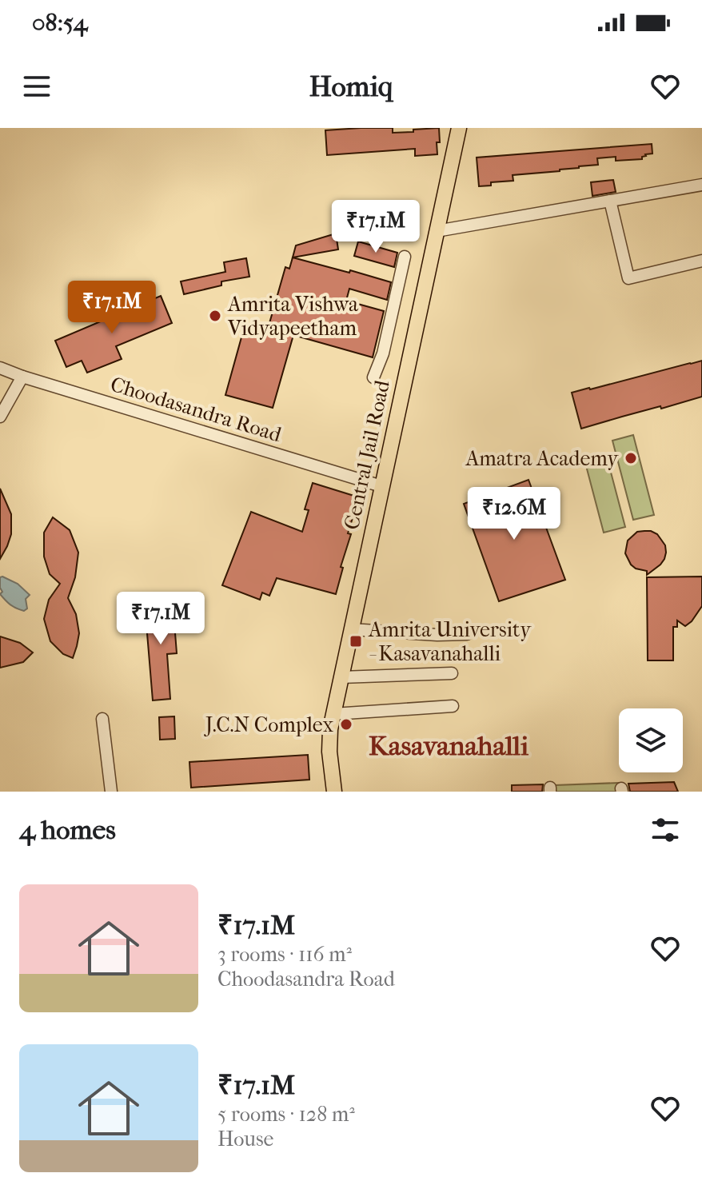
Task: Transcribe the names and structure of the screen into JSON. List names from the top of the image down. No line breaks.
{"streets":{"main road":["Central Jail Road"],"street":["Choodasandra Road"]},"crossings":[["Choodasandra Road","Central Jail Road"]],"districts":["Kasavanahalli"],"places":{"other":["Amrita Vishwa Vidyapeetham","Amatra Academy","J.C.N Complex"],"transit":["Amrita University - Kasavanahalli"]},"page":{"status":"08:54","header":"Homiq","price":["₹17.1M","₹17.1M","₹12.6M","₹17.1M"],"heading":"4 homes","list":[{"name":"₹17.1M","note":"3 rooms · 116 m² · Choodasandra Road"},{"name":"₹17.1M","note":"5 rooms · 128 m² · House"}]}}
